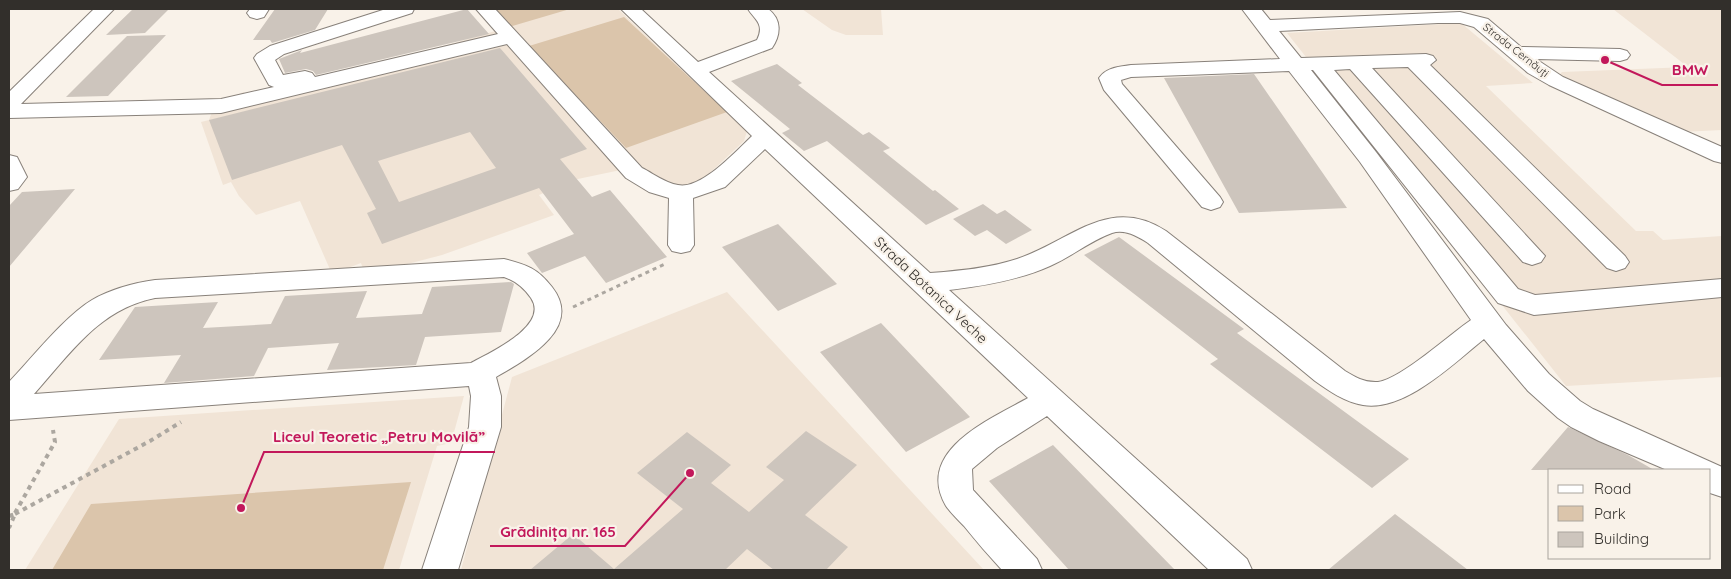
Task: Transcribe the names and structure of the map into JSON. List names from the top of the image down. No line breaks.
{"streets":{"street":["Strada Cernăuți","Strada Botanica Veche"]},"places":["BMW","Grădinița nr. 165","Liceul Teoretic „Petru Movilă”"],"legend":["Road","Park","Building"]}
